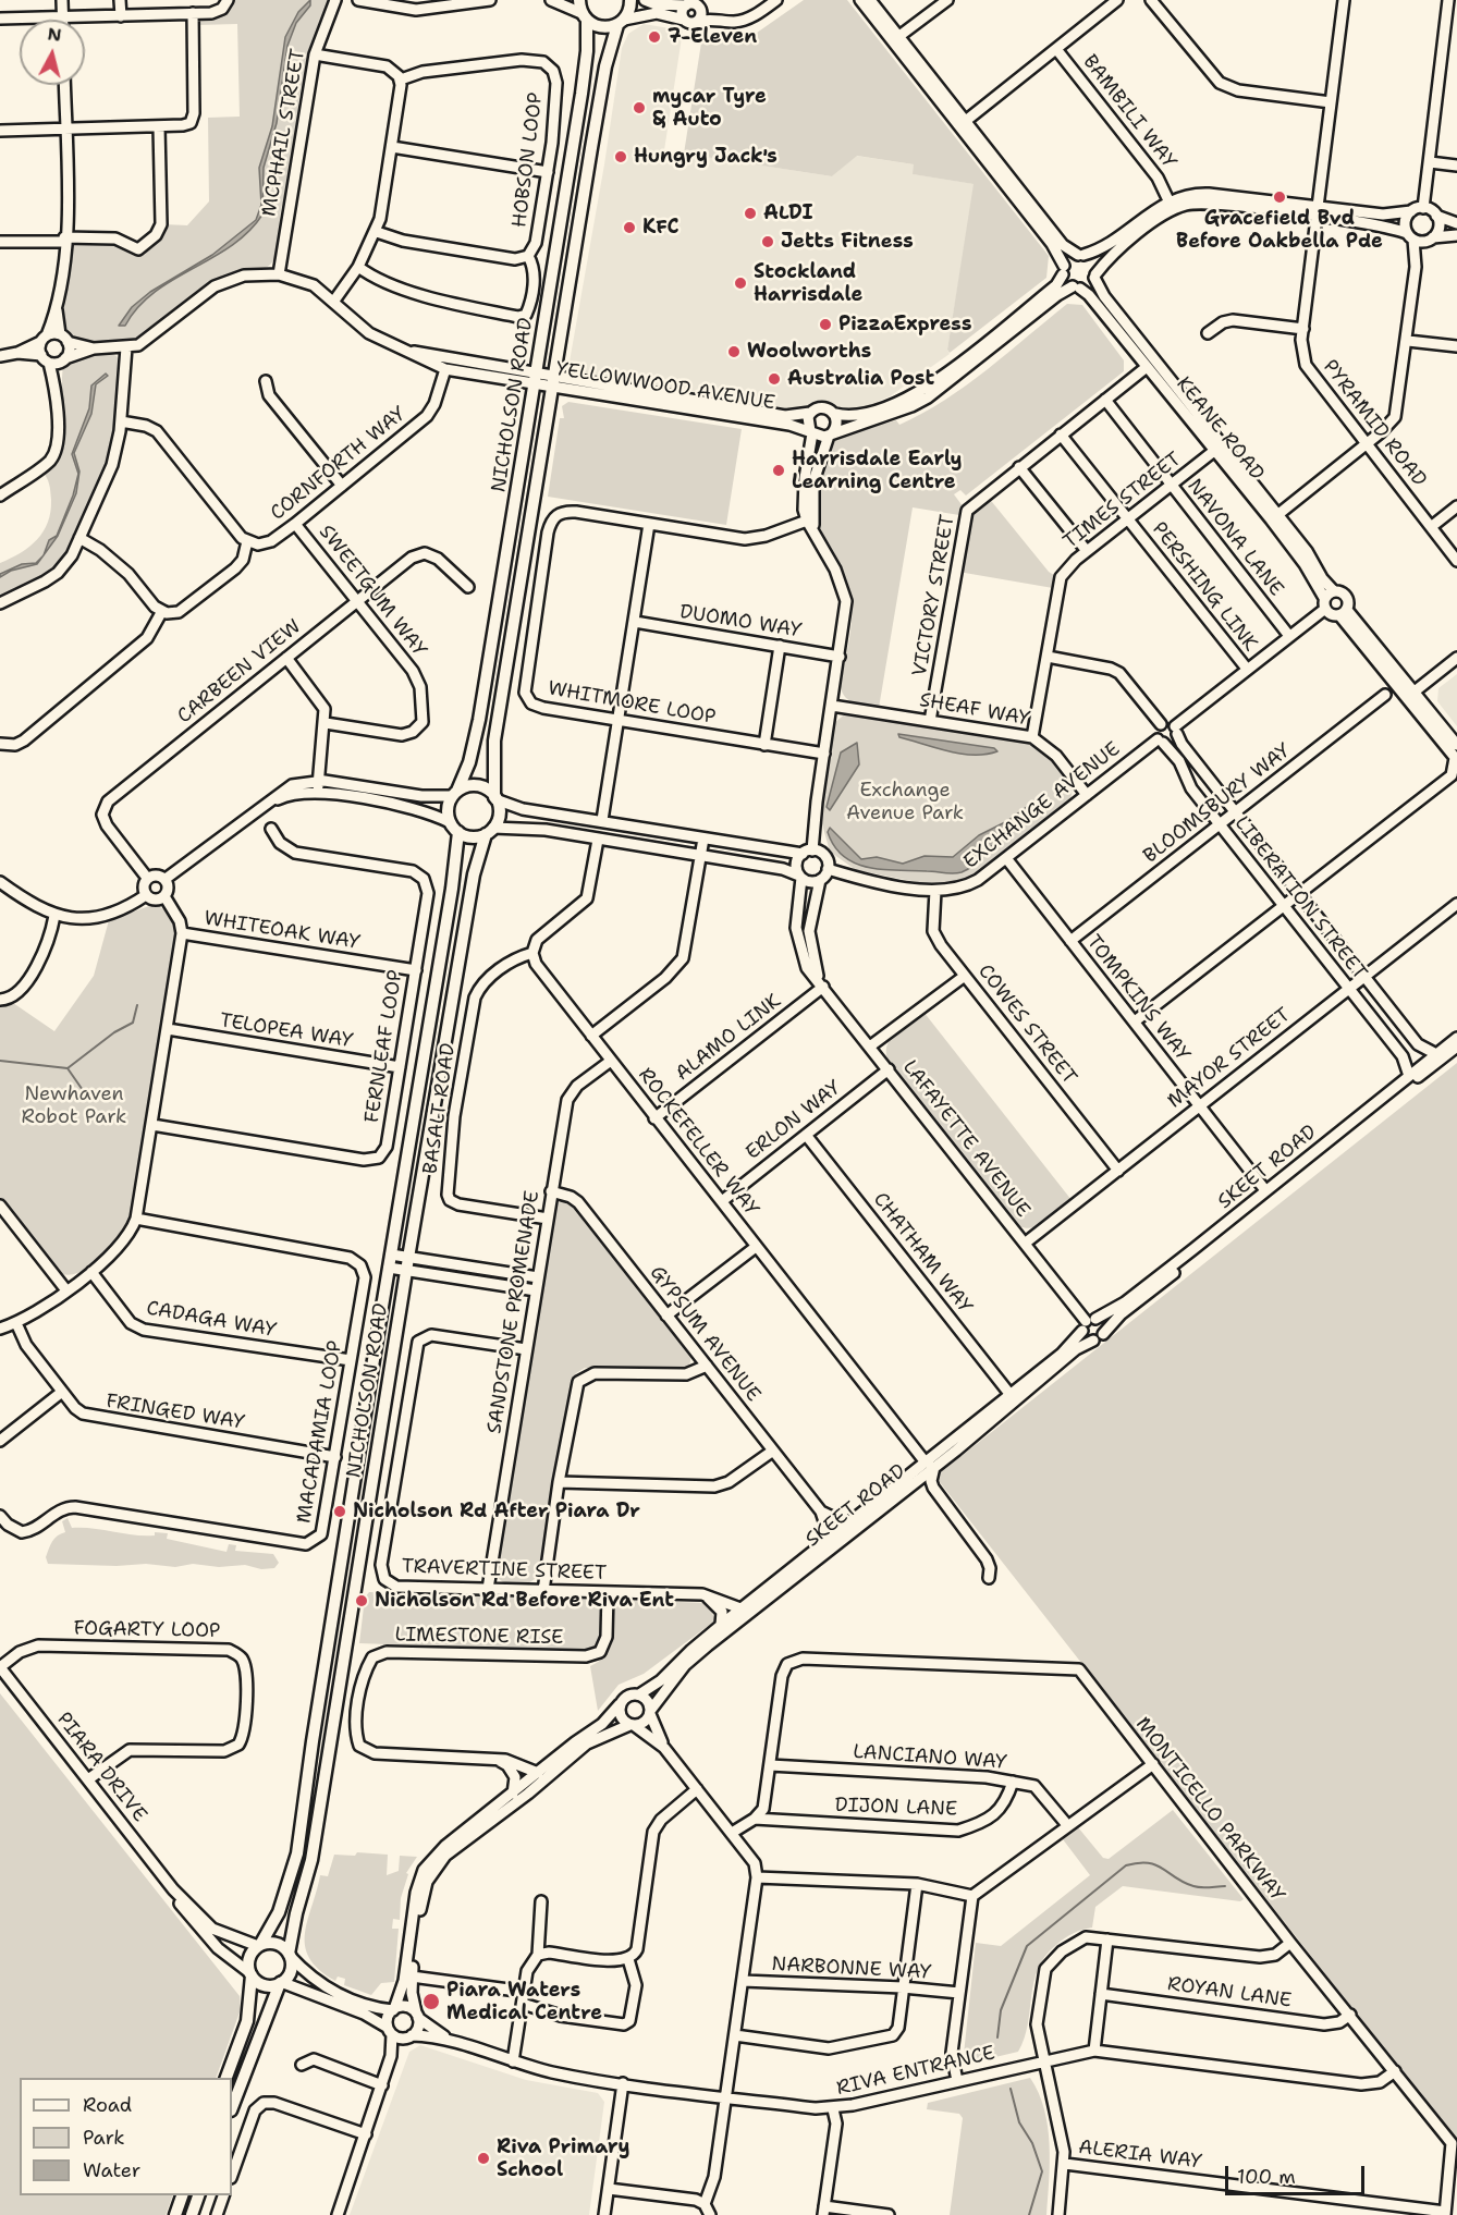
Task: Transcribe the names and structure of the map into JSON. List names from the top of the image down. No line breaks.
{"streets":{"main road":["NICHOLSON ROAD"],"street":["BAMBILI WAY","MCPHAIL STREET","HOBSON LOOP","YELLOWWOOD AVENUE","PYRAMID ROAD","KEANE ROAD","CORNFORTH WAY","TIMES STREET","NAVONA LANE","PERSHING LINK","SWEETGUM WAY","VICTORY STREET","DUOMO WAY","CARBEEN VIEW","WHITMORE LOOP","SHEAF WAY","BLOOMSBURY WAY","EXCHANGE AVENUE","LIBERATION STREET","WHITEOAK WAY","TOMPKINS WAY","COWES STREET","TELOPEA WAY","ALAMO LINK","FERNLEAF LOOP","MAYOR STREET","BASALT ROAD","ERLON WAY","LAFAYETTE AVENUE","ROCKEFELLER WAY","SKEET ROAD","CHATHAM WAY","SANDSTONE PROMENADE","CADAGA WAY","GYPSUM AVENUE","FRINGED WAY","MACADAMIA LOOP","TRAVERTINE STREET","FOGARTY LOOP","LIMESTONE RISE","LANCIANO WAY","PIARA DRIVE","DIJON LANE","MONTICELLO PARKWAY","NARBONNE WAY","ROYAN LANE","RIVA ENTRANCE","ALERIA WAY"]},"crossings":[["MCPHAIL STREET","YELLOWWOOD AVENUE"],["YELLOWWOOD AVENUE","NICHOLSON ROAD"],["YELLOWWOOD AVENUE","KEANE ROAD"],["YELLOWWOOD AVENUE","CORNFORTH WAY"],["NICHOLSON ROAD","PIARA DRIVE"],["KEANE ROAD","TIMES STREET"],["KEANE ROAD","VICTORY STREET"],["CORNFORTH WAY","SWEETGUM WAY"],["TIMES STREET","NAVONA LANE"],["TIMES STREET","PERSHING LINK"],["TIMES STREET","SHEAF WAY"],["NAVONA LANE","VICTORY STREET"],["PERSHING LINK","VICTORY STREET"],["SWEETGUM WAY","CARBEEN VIEW"],["VICTORY STREET","SHEAF WAY"],["SHEAF WAY","EXCHANGE AVENUE"],["BLOOMSBURY WAY","LIBERATION STREET"],["BLOOMSBURY WAY","TOMPKINS WAY"],["EXCHANGE AVENUE","LIBERATION STREET"],["EXCHANGE AVENUE","TOMPKINS WAY"],["EXCHANGE AVENUE","COWES STREET"],["EXCHANGE AVENUE","LAFAYETTE AVENUE"],["LIBERATION STREET","MAYOR STREET"],["LIBERATION STREET","SKEET ROAD"],["WHITEOAK WAY","FERNLEAF LOOP"],["TOMPKINS WAY","MAYOR STREET"],["TOMPKINS WAY","SKEET ROAD"],["COWES STREET","MAYOR STREET"],["TELOPEA WAY","FERNLEAF LOOP"],["ALAMO LINK","LAFAYETTE AVENUE"],["ALAMO LINK","ROCKEFELLER WAY"],["MAYOR STREET","LAFAYETTE AVENUE"],["BASALT ROAD","ROCKEFELLER WAY"],["BASALT ROAD","SANDSTONE PROMENADE"],["ERLON WAY","LAFAYETTE AVENUE"],["ERLON WAY","ROCKEFELLER WAY"],["ERLON WAY","CHATHAM WAY"],["LAFAYETTE AVENUE","SKEET ROAD"],["ROCKEFELLER WAY","SKEET ROAD"],["ROCKEFELLER WAY","SANDSTONE PROMENADE"],["SKEET ROAD","CHATHAM WAY"],["SKEET ROAD","GYPSUM AVENUE"],["SKEET ROAD","TRAVERTINE STREET"],["SANDSTONE PROMENADE","GYPSUM AVENUE"],["SANDSTONE PROMENADE","TRAVERTINE STREET"],["CADAGA WAY","MACADAMIA LOOP"],["FRINGED WAY","MACADAMIA LOOP"],["TRAVERTINE STREET","LIMESTONE RISE"],["FOGARTY LOOP","PIARA DRIVE"],["LANCIANO WAY","DIJON LANE"],["LANCIANO WAY","MONTICELLO PARKWAY"],["MONTICELLO PARKWAY","ROYAN LANE"],["MONTICELLO PARKWAY","RIVA ENTRANCE"],["MONTICELLO PARKWAY","ALERIA WAY"]],"parks":["Exchange Avenue Park","Newhaven Robot Park"],"places":["7-Eleven","mycar Tyre & Auto","Hungry Jack's","Gracefield Bvd Before Oakbella Pde","ALDI","KFC","Jetts Fitness","Stockland Harrisdale","PizzaExpress","Woolworths","Australia Post","Harrisdale Early Learning Centre","Nicholson Rd After Piara Dr","Nicholson Rd Before Riva Ent","Piara Waters Medical Centre","Riva Primary School"],"legend":["Road","Park","Water"],"scale_bar":"100 m","north":"top"}
